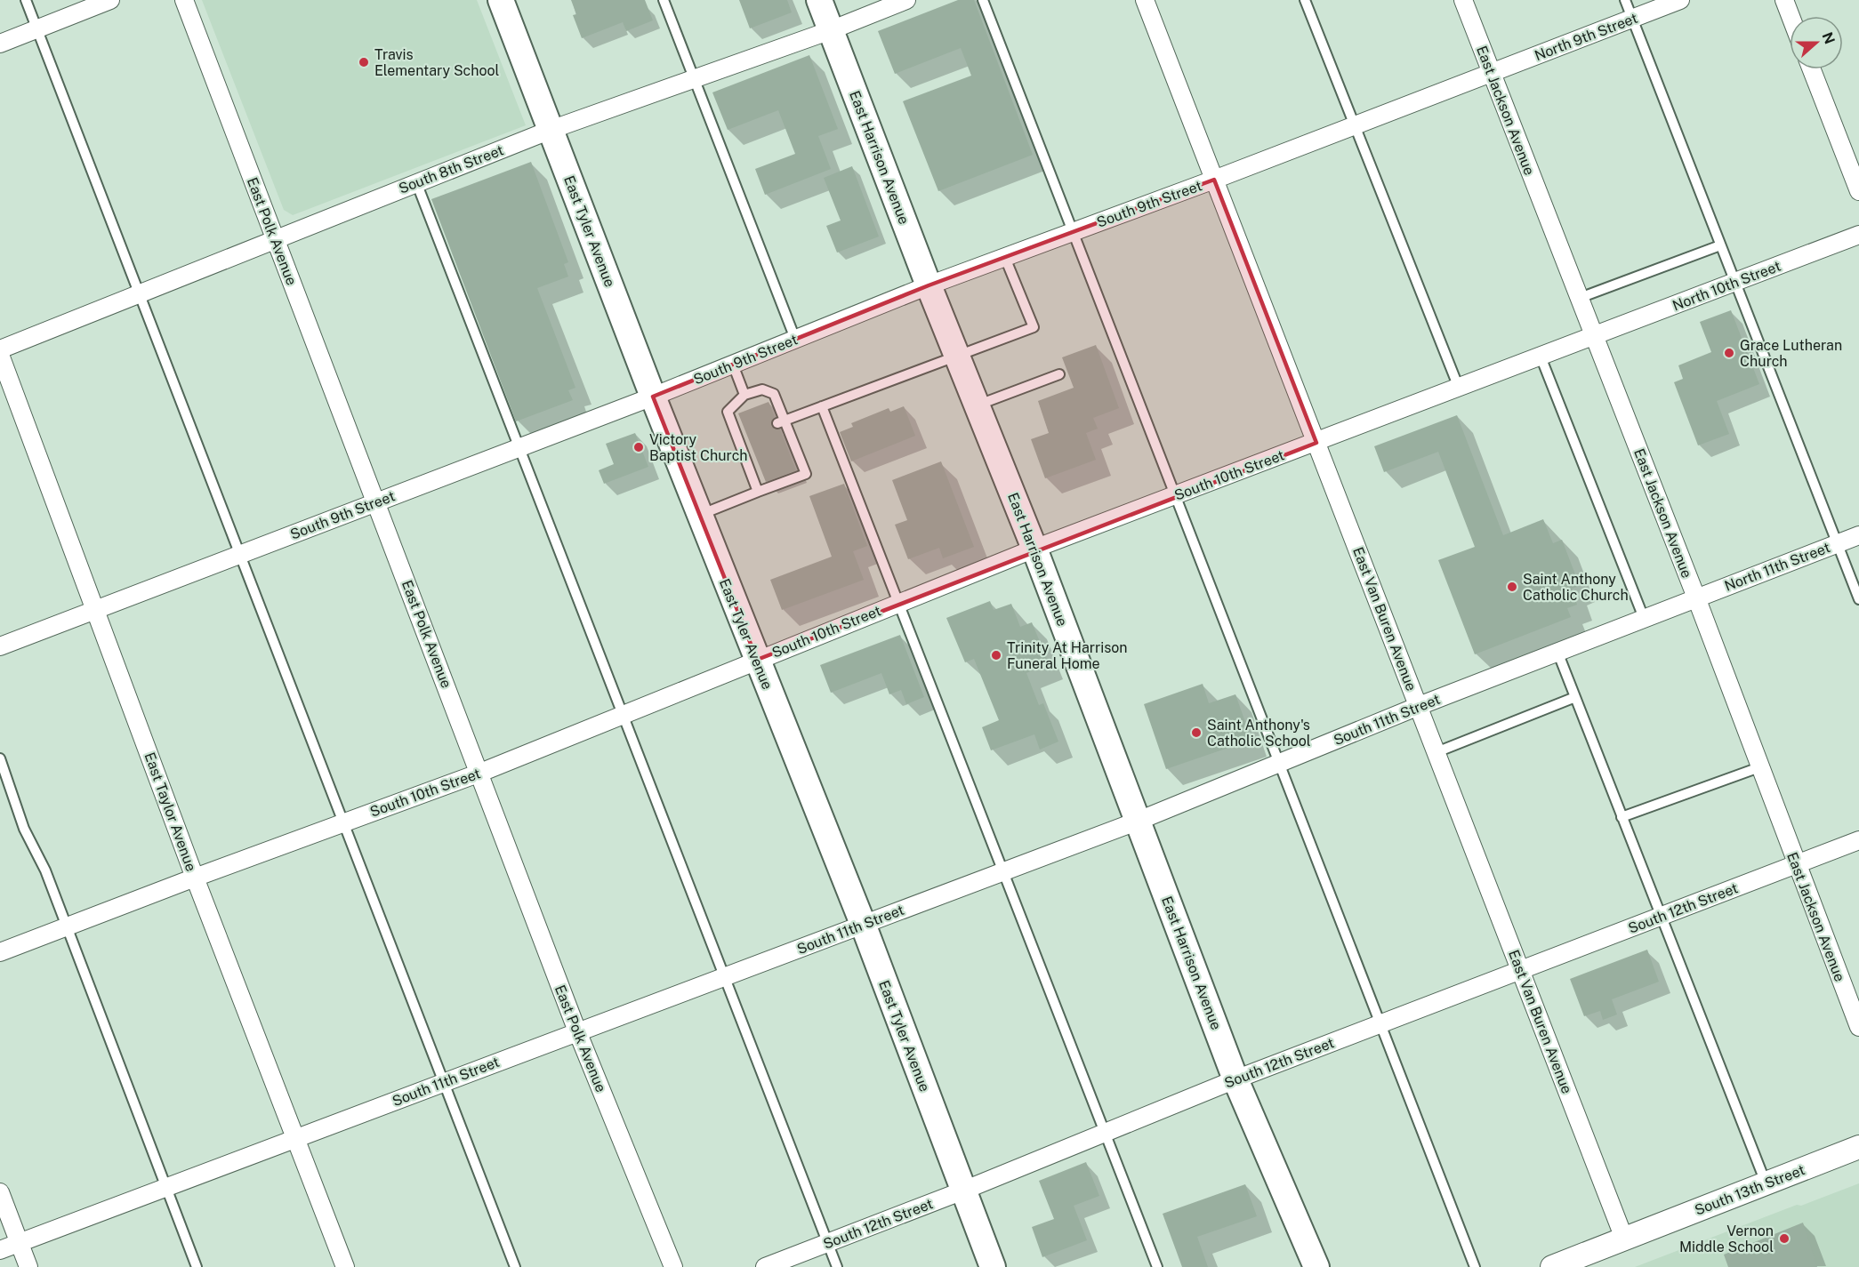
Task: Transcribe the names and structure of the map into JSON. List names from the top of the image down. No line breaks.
{"streets":{"main road":["East Harrison Avenue","East Tyler Avenue"],"street":["North 9th Street","East Jackson Avenue","South 8th Street","South 9th Street","East Polk Avenue","North 10th Street","South 10th Street","North 11th Street","East Van Buren Avenue","South 11th Street","East Taylor Avenue","South 12th Street","South 13th Street"]},"crossings":[["North 9th Street","East Jackson Avenue"],["North 9th Street","South 9th Street"],["East Jackson Avenue","South 9th Street"],["East Jackson Avenue","North 10th Street"],["East Jackson Avenue","South 10th Street"],["East Jackson Avenue","North 11th Street"],["East Jackson Avenue","South 11th Street"],["East Jackson Avenue","South 12th Street"],["East Harrison Avenue","South 8th Street"],["East Harrison Avenue","South 9th Street"],["East Harrison Avenue","South 10th Street"],["East Harrison Avenue","South 11th Street"],["East Harrison Avenue","South 12th Street"],["South 8th Street","East Polk Avenue"],["South 8th Street","East Tyler Avenue"],["South 9th Street","East Polk Avenue"],["South 9th Street","East Tyler Avenue"],["South 9th Street","East Van Buren Avenue"],["South 9th Street","East Taylor Avenue"],["East Polk Avenue","South 10th Street"],["East Polk Avenue","South 11th Street"],["East Tyler Avenue","South 10th Street"],["East Tyler Avenue","South 11th Street"],["East Tyler Avenue","South 12th Street"],["North 10th Street","South 10th Street"],["South 10th Street","East Van Buren Avenue"],["South 10th Street","East Taylor Avenue"],["North 11th Street","South 11th Street"],["East Van Buren Avenue","South 11th Street"],["East Van Buren Avenue","South 12th Street"],["East Van Buren Avenue","South 13th Street"],["South 11th Street","East Taylor Avenue"]],"places":["Travis Elementary School","Grace Lutheran Church","Victory Baptist Church","Saint Anthony Catholic Church","Trinity At Harrison Funeral Home","Saint Anthony's Catholic School","Vernon Middle School"],"north":"right"}
